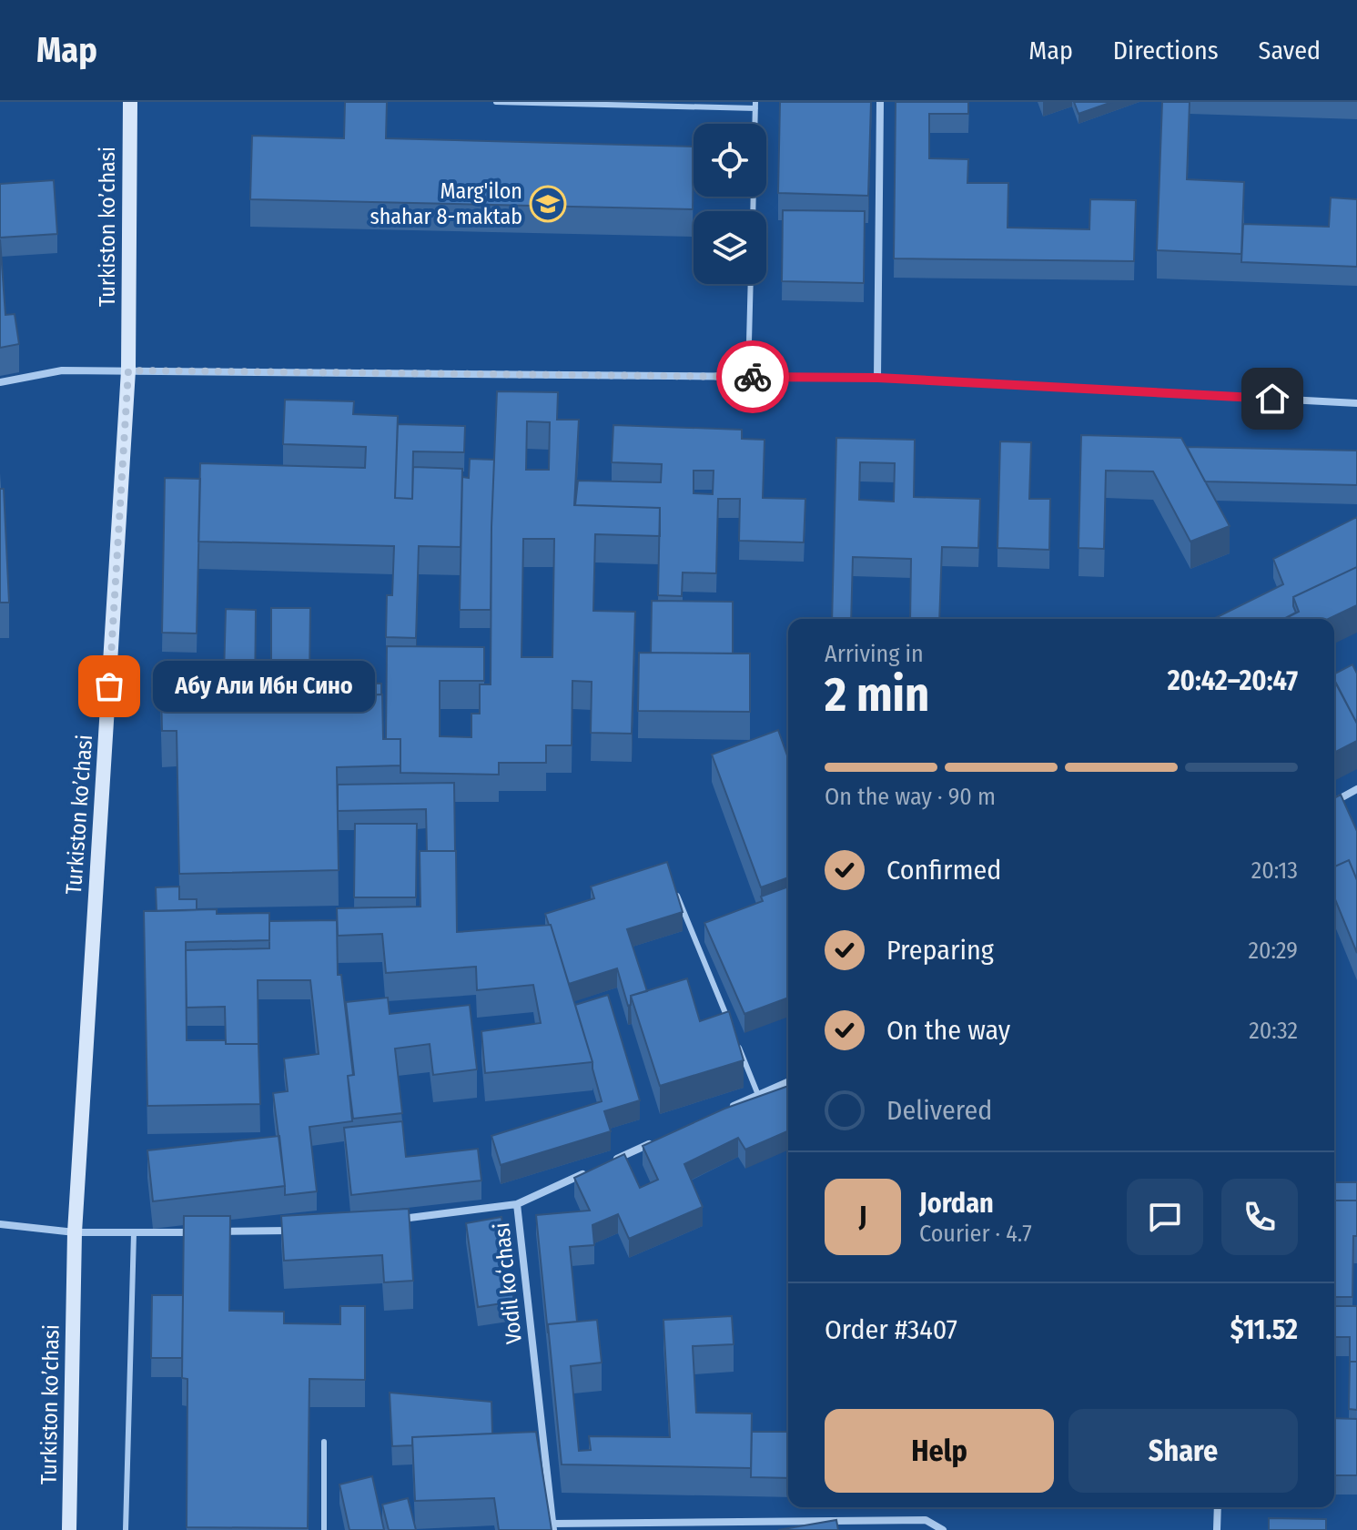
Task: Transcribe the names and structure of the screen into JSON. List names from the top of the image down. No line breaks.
{"streets":{"main road":["Turkiston ko’chasi"],"street":["Vodil koʻchasi"]},"places":{"school or university":["Marg'ilon shahar 8-maktab"],"other":["Абу Али Ибн Сино"]},"page":{"header":"Map","nav":["Map","Directions","Saved"],"heading":["2 min","Arriving in","20:42–20:47"],"panel":["Jordan","Courier · 4.7","Order #3407","$11.52"],"bubble":"Абу Али Ибн Сино","bar":"On the way · 90 m","list":[["Confirmed","20:13"],["Preparing","20:29"],["On the way","20:32"],"Delivered"],"round":"J","buttons":["Help","Share"]}}
